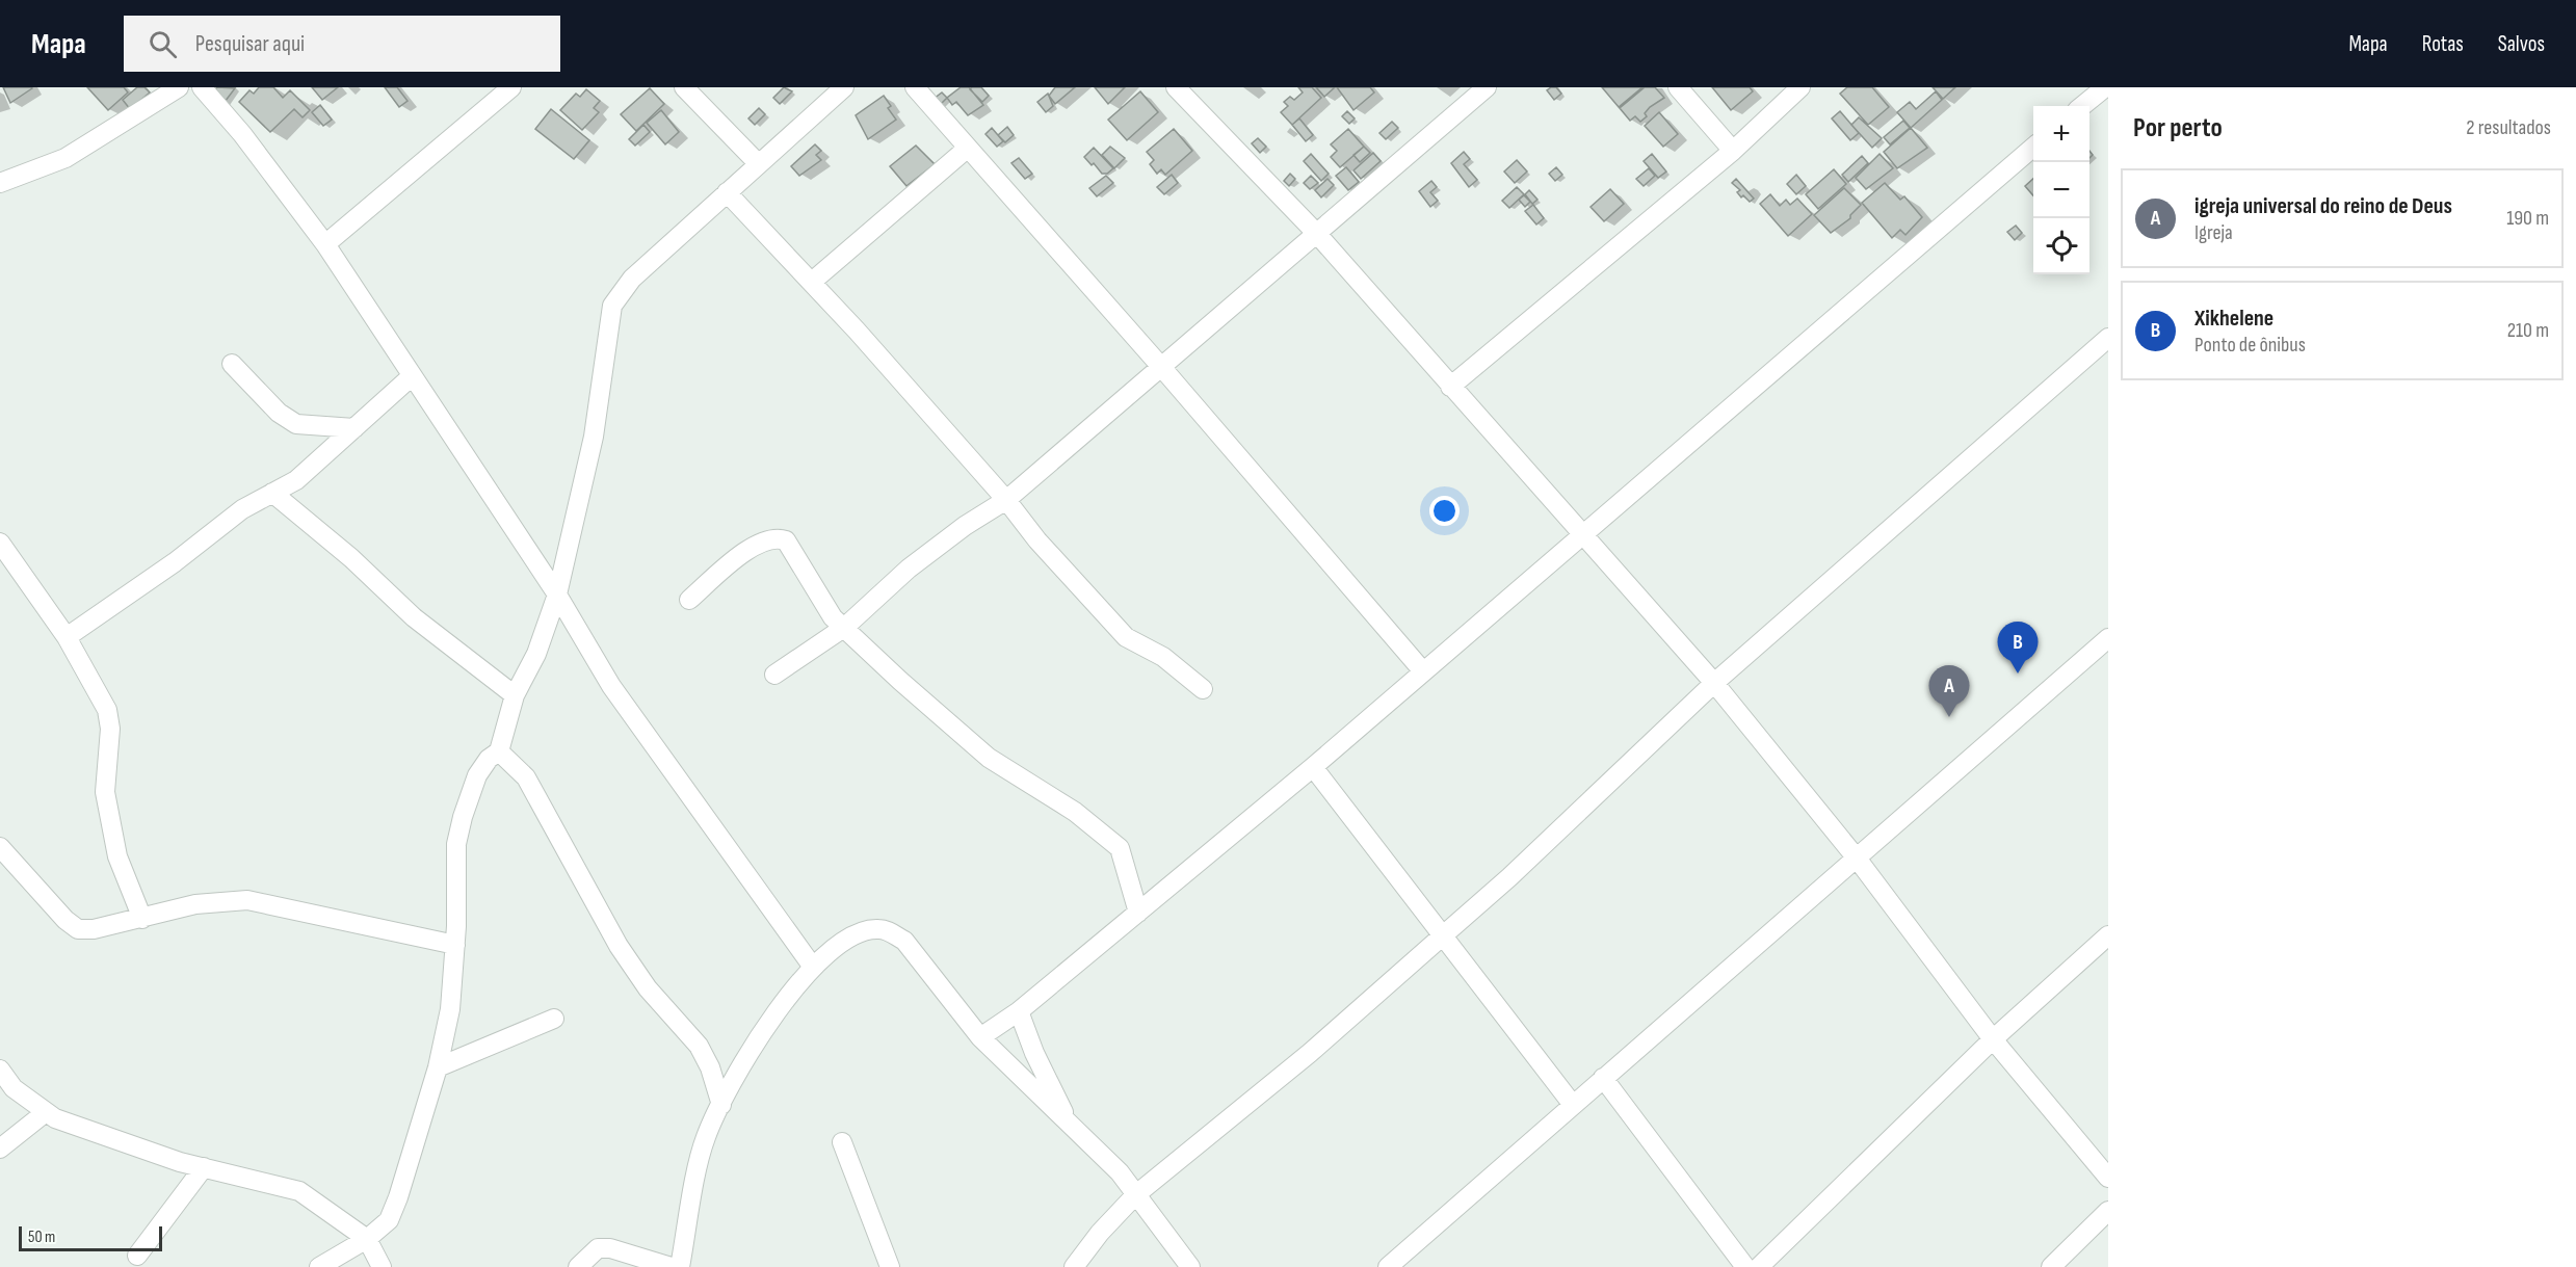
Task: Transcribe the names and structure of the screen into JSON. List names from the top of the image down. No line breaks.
{"scale_bar":"50 m","page":{"header":"Mapa","search":"Pesquisar aqui","nav":["Mapa","Rotas","Salvos"],"heading":["Por perto","2 resultados"],"map_buttons":["+","−"],"list":[{"mark":"A","name":"igreja universal do reino de Deus","note":"Igreja","value":"190 m"},{"mark":"B","name":"Xikhelene","note":"Ponto de ônibus","value":"210 m"}],"pins":["B","A"],"scale":"50 m"}}
